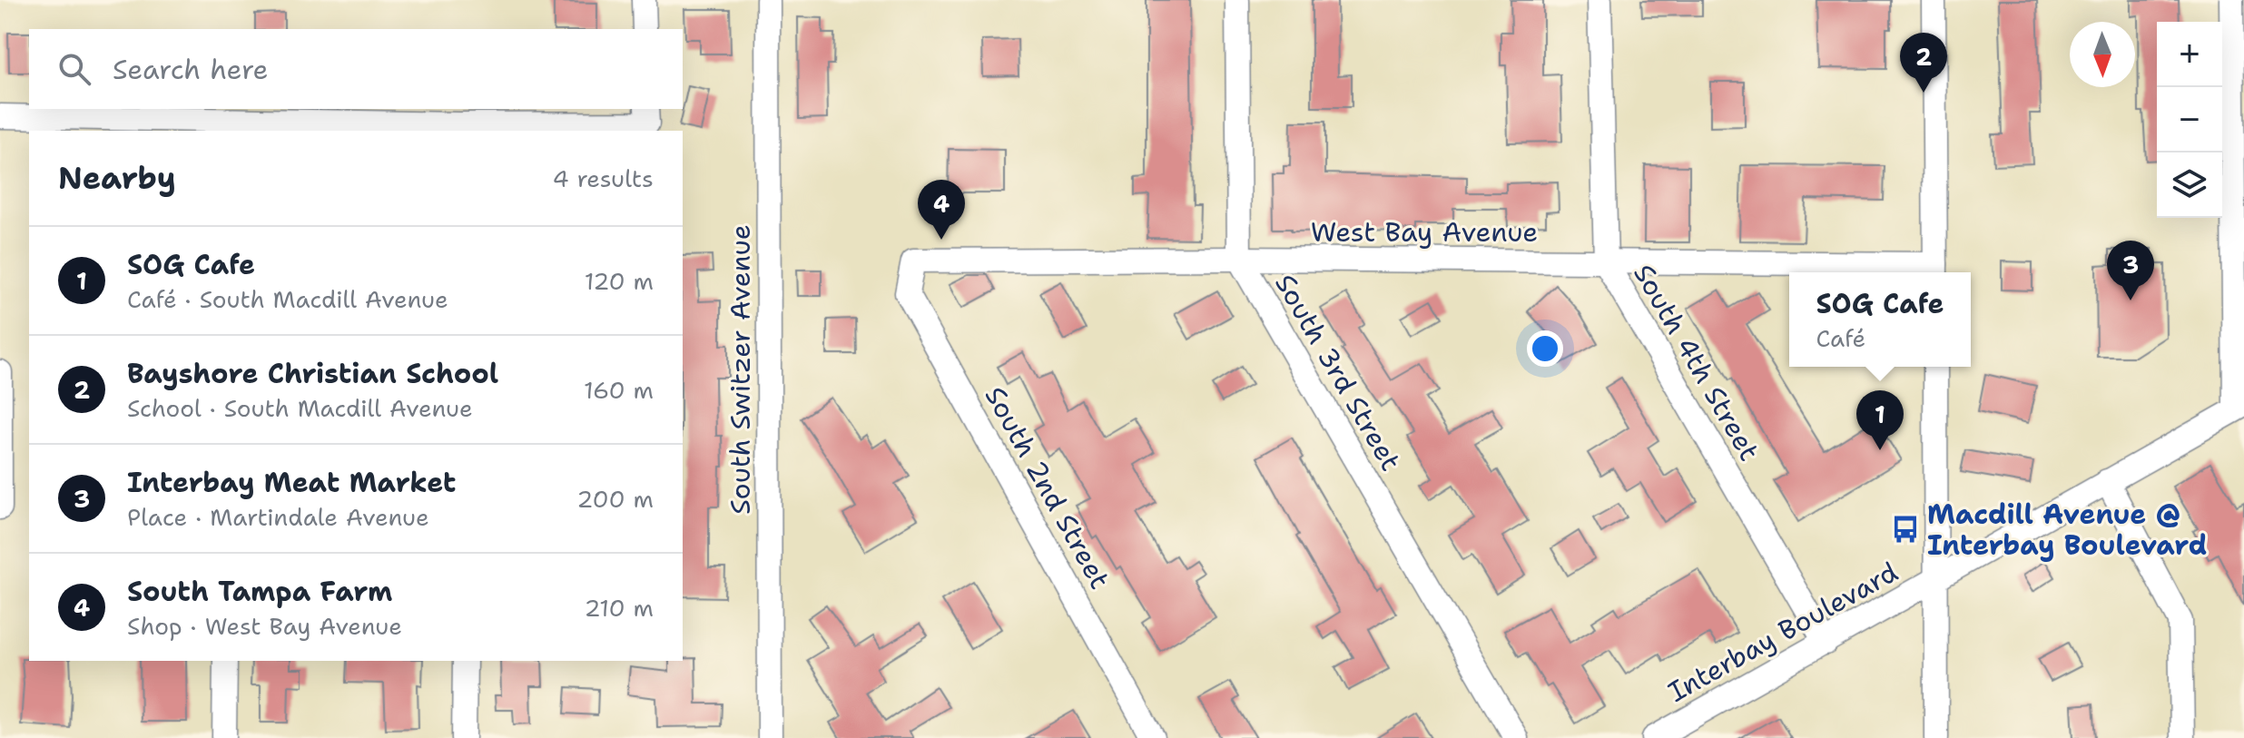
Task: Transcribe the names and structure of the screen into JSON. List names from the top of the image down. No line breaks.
{"streets":{"street":["West Bay Avenue","South 4th Street","South Switzer Avenue","South 3rd Street","South 2nd Street","Interbay Boulevard"]},"crossings":[["West Bay Avenue","South 4th Street"],["West Bay Avenue","South 3rd Street"],["West Bay Avenue","South 2nd Street"],["South 4th Street","Interbay Boulevard"]],"places":{"bus stop":["Macdill Avenue @ Interbay Boulevard"]},"north":"bottom","page":{"map_buttons":["+","−"],"search":"Search here","pins":["2","4","3","1"],"heading":["Nearby","4 results"],"list":[{"mark":"1","name":"SOG Cafe","note":"Café · South Macdill Avenue","value":"120 m"},{"mark":"2","name":"Bayshore Christian School","note":"School · South Macdill Avenue","value":"160 m"},{"mark":"3","name":"Interbay Meat Market","note":"Place · Martindale Avenue","value":"200 m"},{"mark":"4","name":"South Tampa Farm","note":"Shop · West Bay Avenue","value":"210 m"}],"popup":["SOG Cafe","Café"]}}
